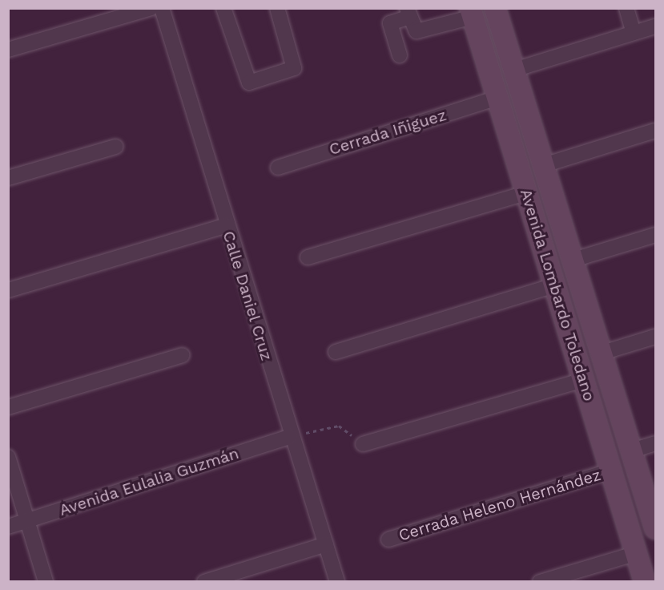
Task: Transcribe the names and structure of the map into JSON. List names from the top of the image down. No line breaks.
{"streets":{"main road":["Avenida Lombardo Toledano"],"street":["Cerrada Iñiguez","Calle Daniel Cruz","Avenida Eulalia Guzmán","Cerrada Heleno Hernández"]},"crossings":[["Cerrada Iñiguez","Avenida Lombardo Toledano"],["Avenida Lombardo Toledano","Cerrada Heleno Hernández"],["Calle Daniel Cruz","Avenida Eulalia Guzmán"]]}
